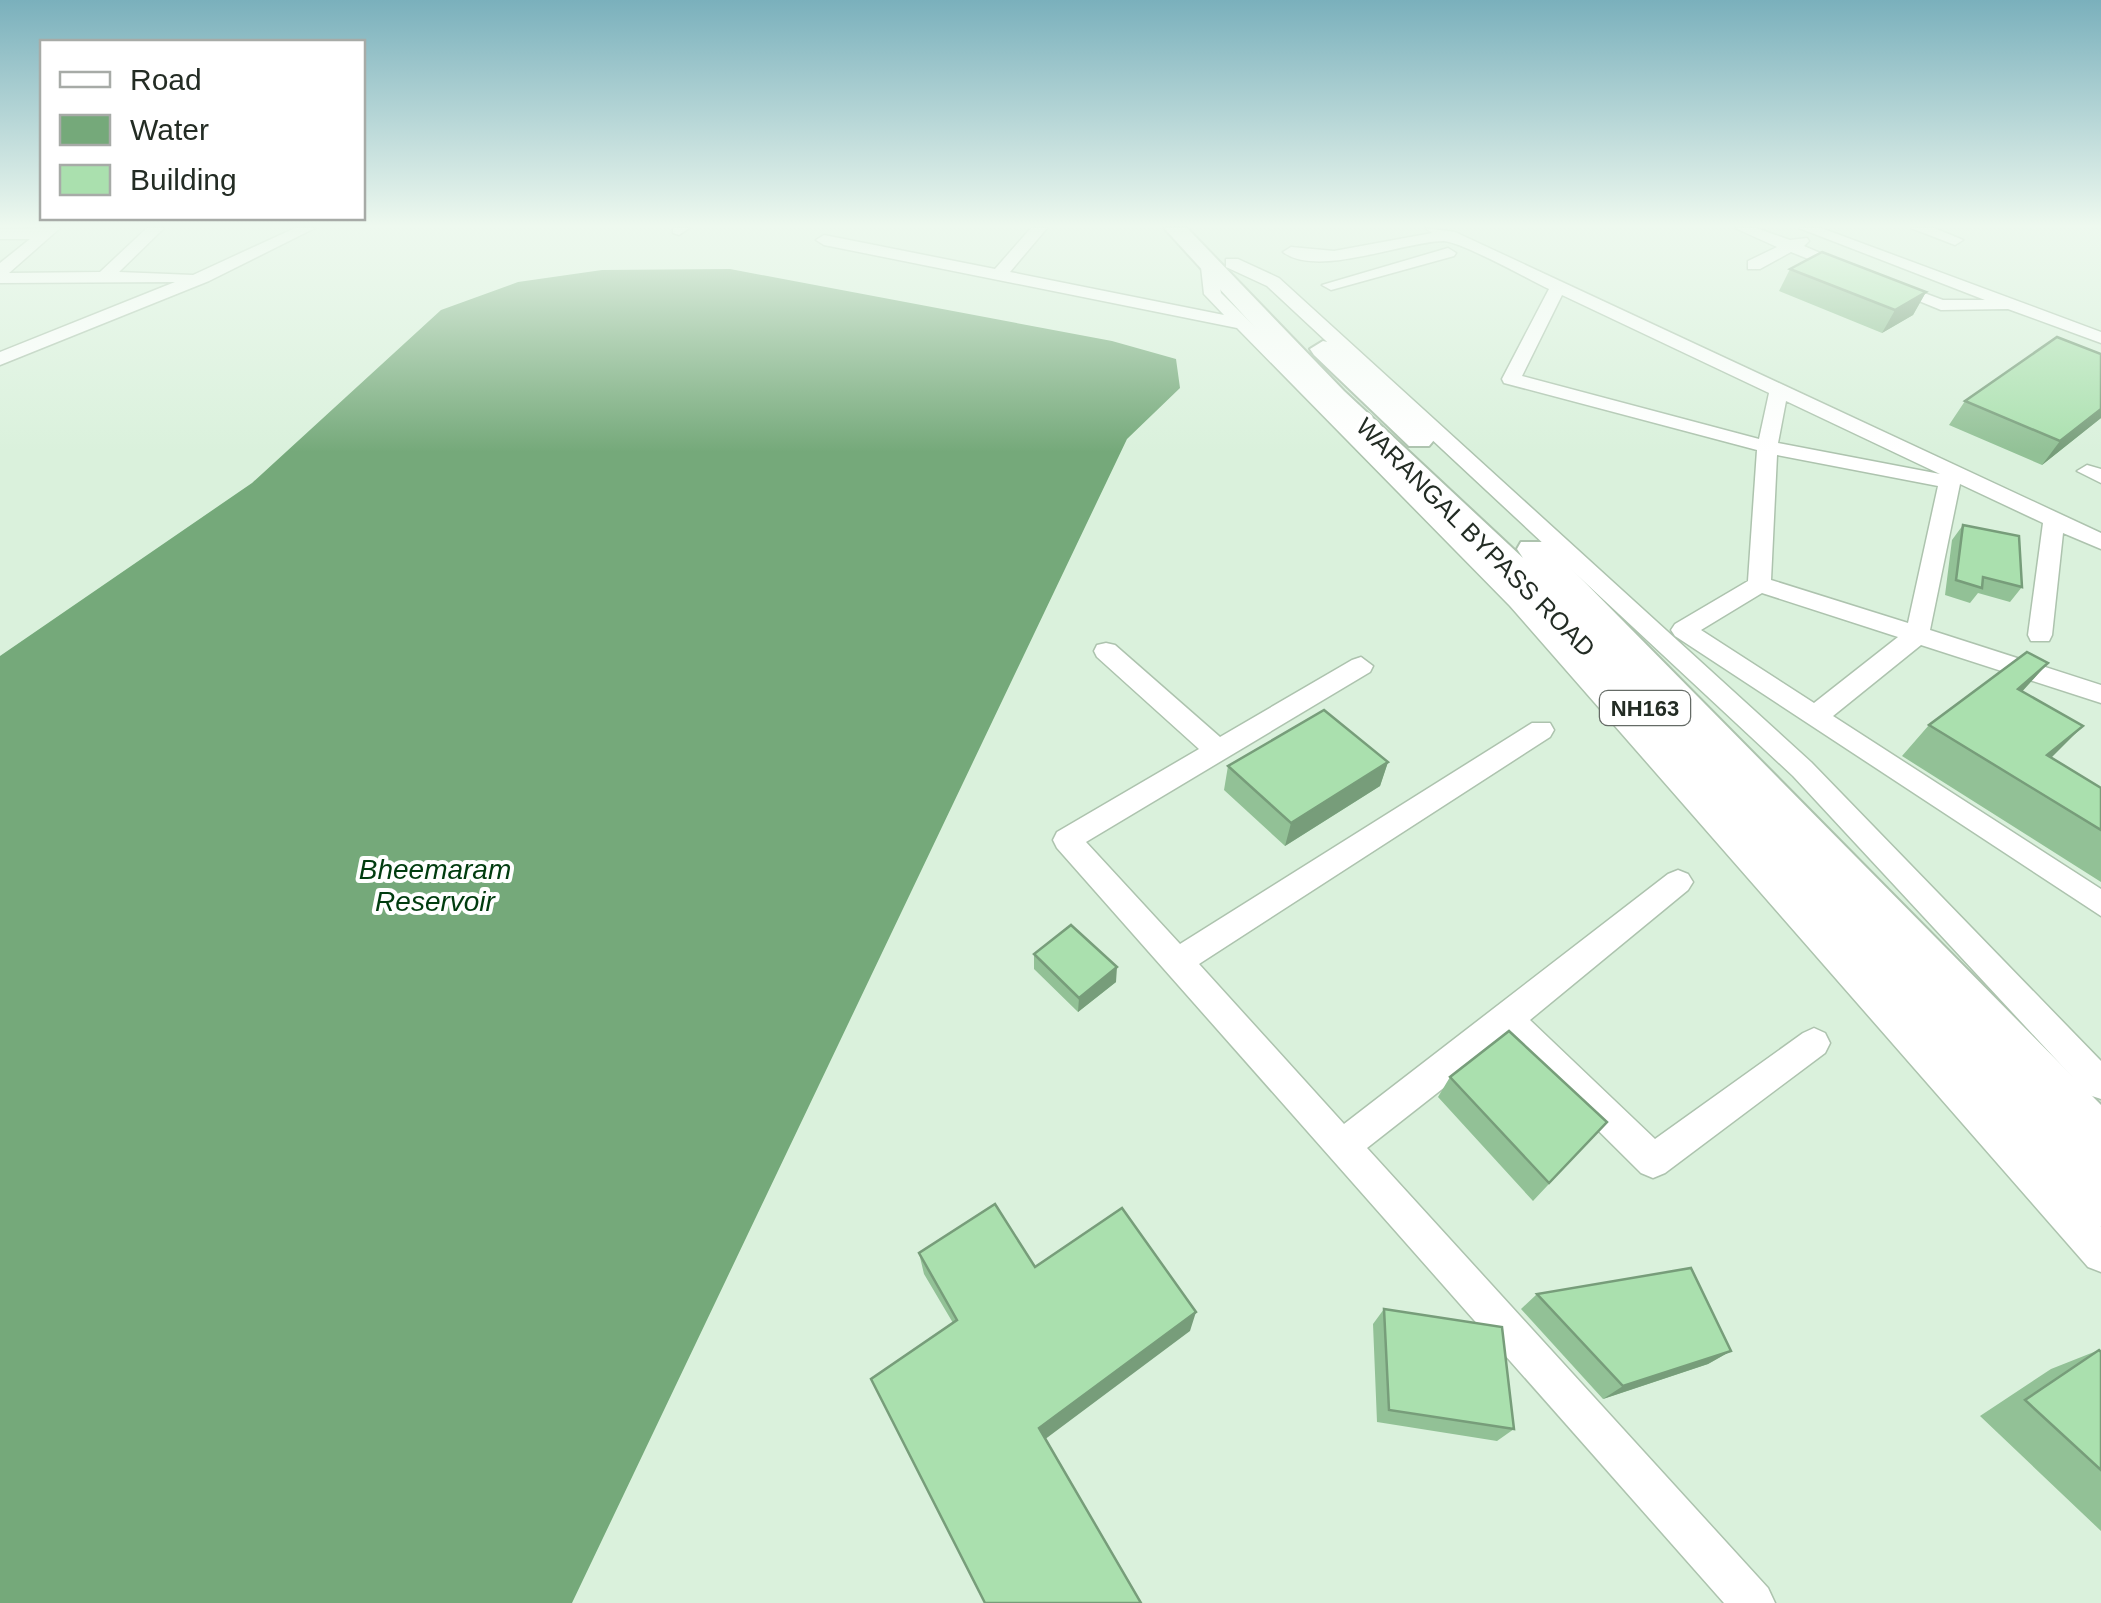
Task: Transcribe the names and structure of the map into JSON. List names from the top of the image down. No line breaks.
{"streets":{"highway":["WARANGAL BYPASS ROAD","NH163"]},"water":["Bheemaram Reservoir"],"legend":["Road","Water","Building"]}
